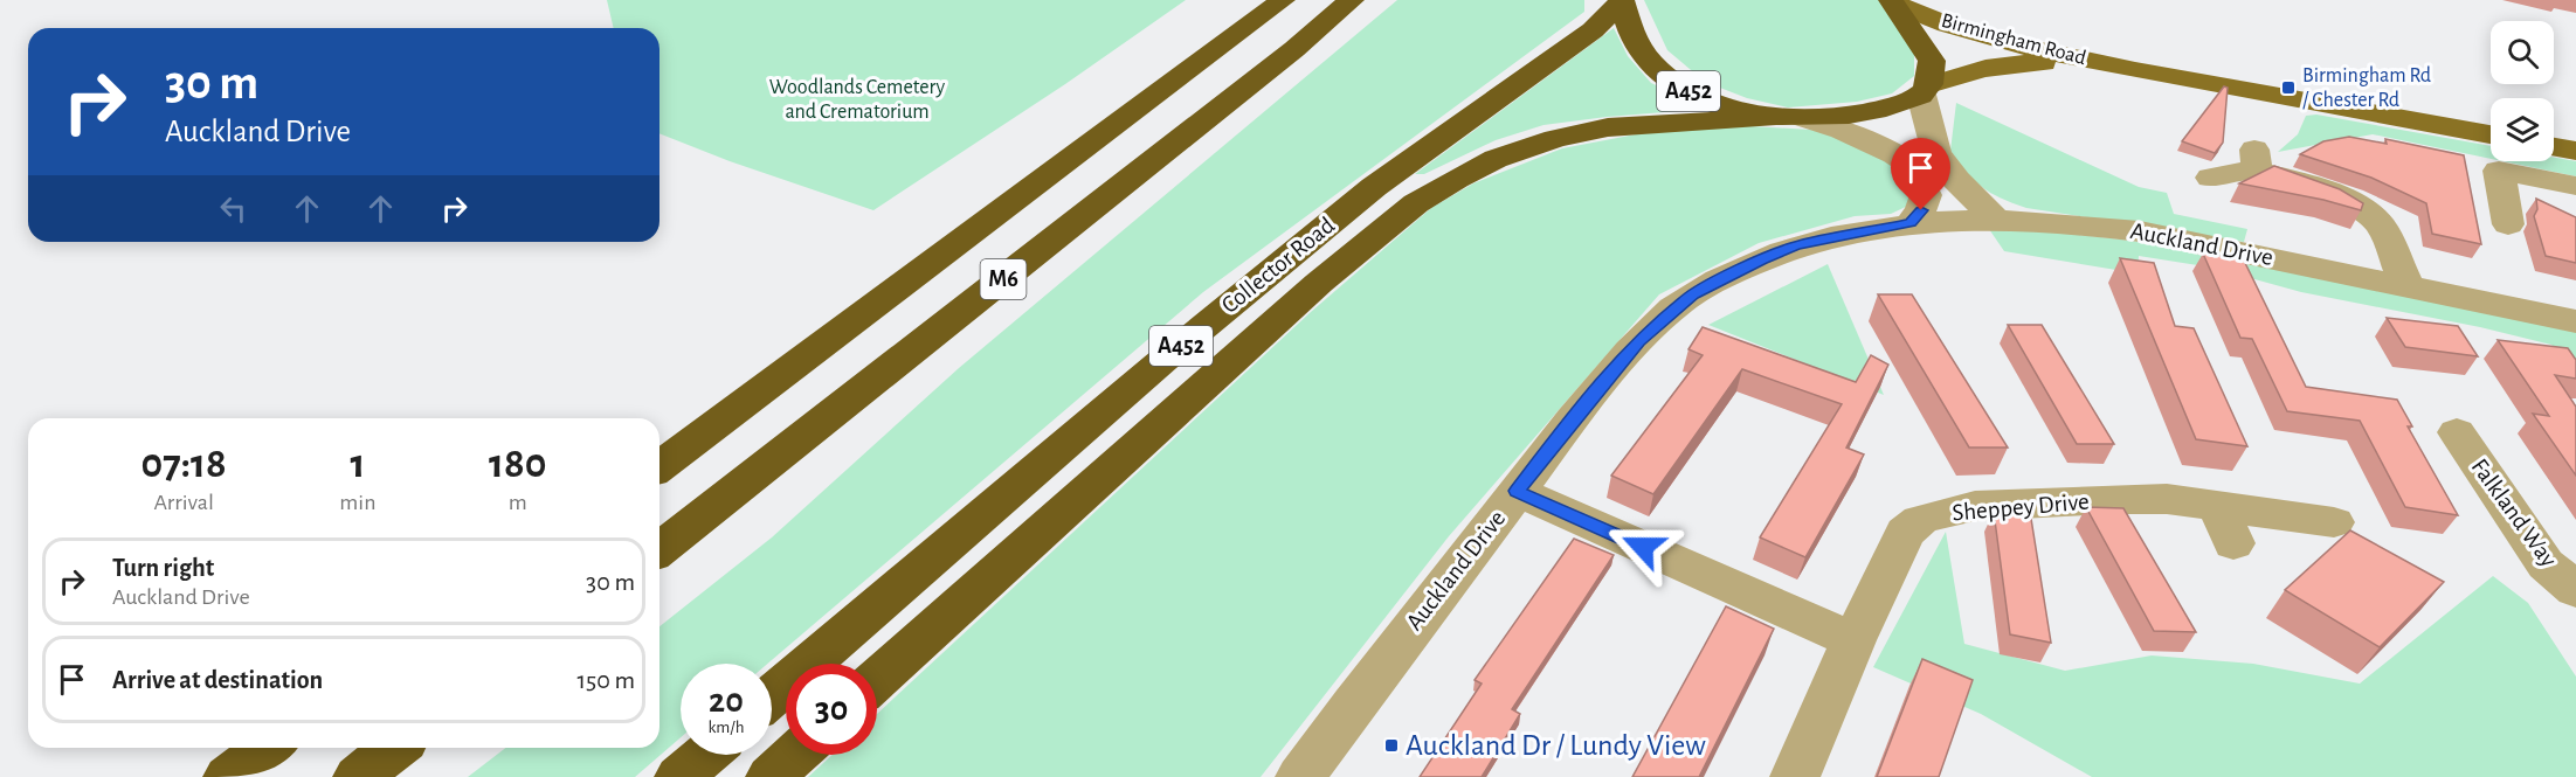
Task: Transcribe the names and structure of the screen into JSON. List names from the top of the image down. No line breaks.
{"streets":{"highway":["A452","Collector Road","M6"],"main road":["Birmingham Road"],"street":["Auckland Drive","Sheppey Drive","Falkland Way"]},"crossings":[["Birmingham Road","A452"],["A452","Collector Road"]],"parks":["Woodlands Cemetery and Crematorium"],"places":{"transit":["Birmingham Rd / Chester Rd","Auckland Dr / Lundy View"]},"page":{"turn":["30 m","Auckland Drive"],"eta":["07:18","Arrival","1","min","180","m"],"list":[{"name":"Turn right","note":"Auckland Drive","value":"30 m"},{"name":"Arrive at destination","value":"150 m"}],"speed":"20 km/h","limit":"30"}}
